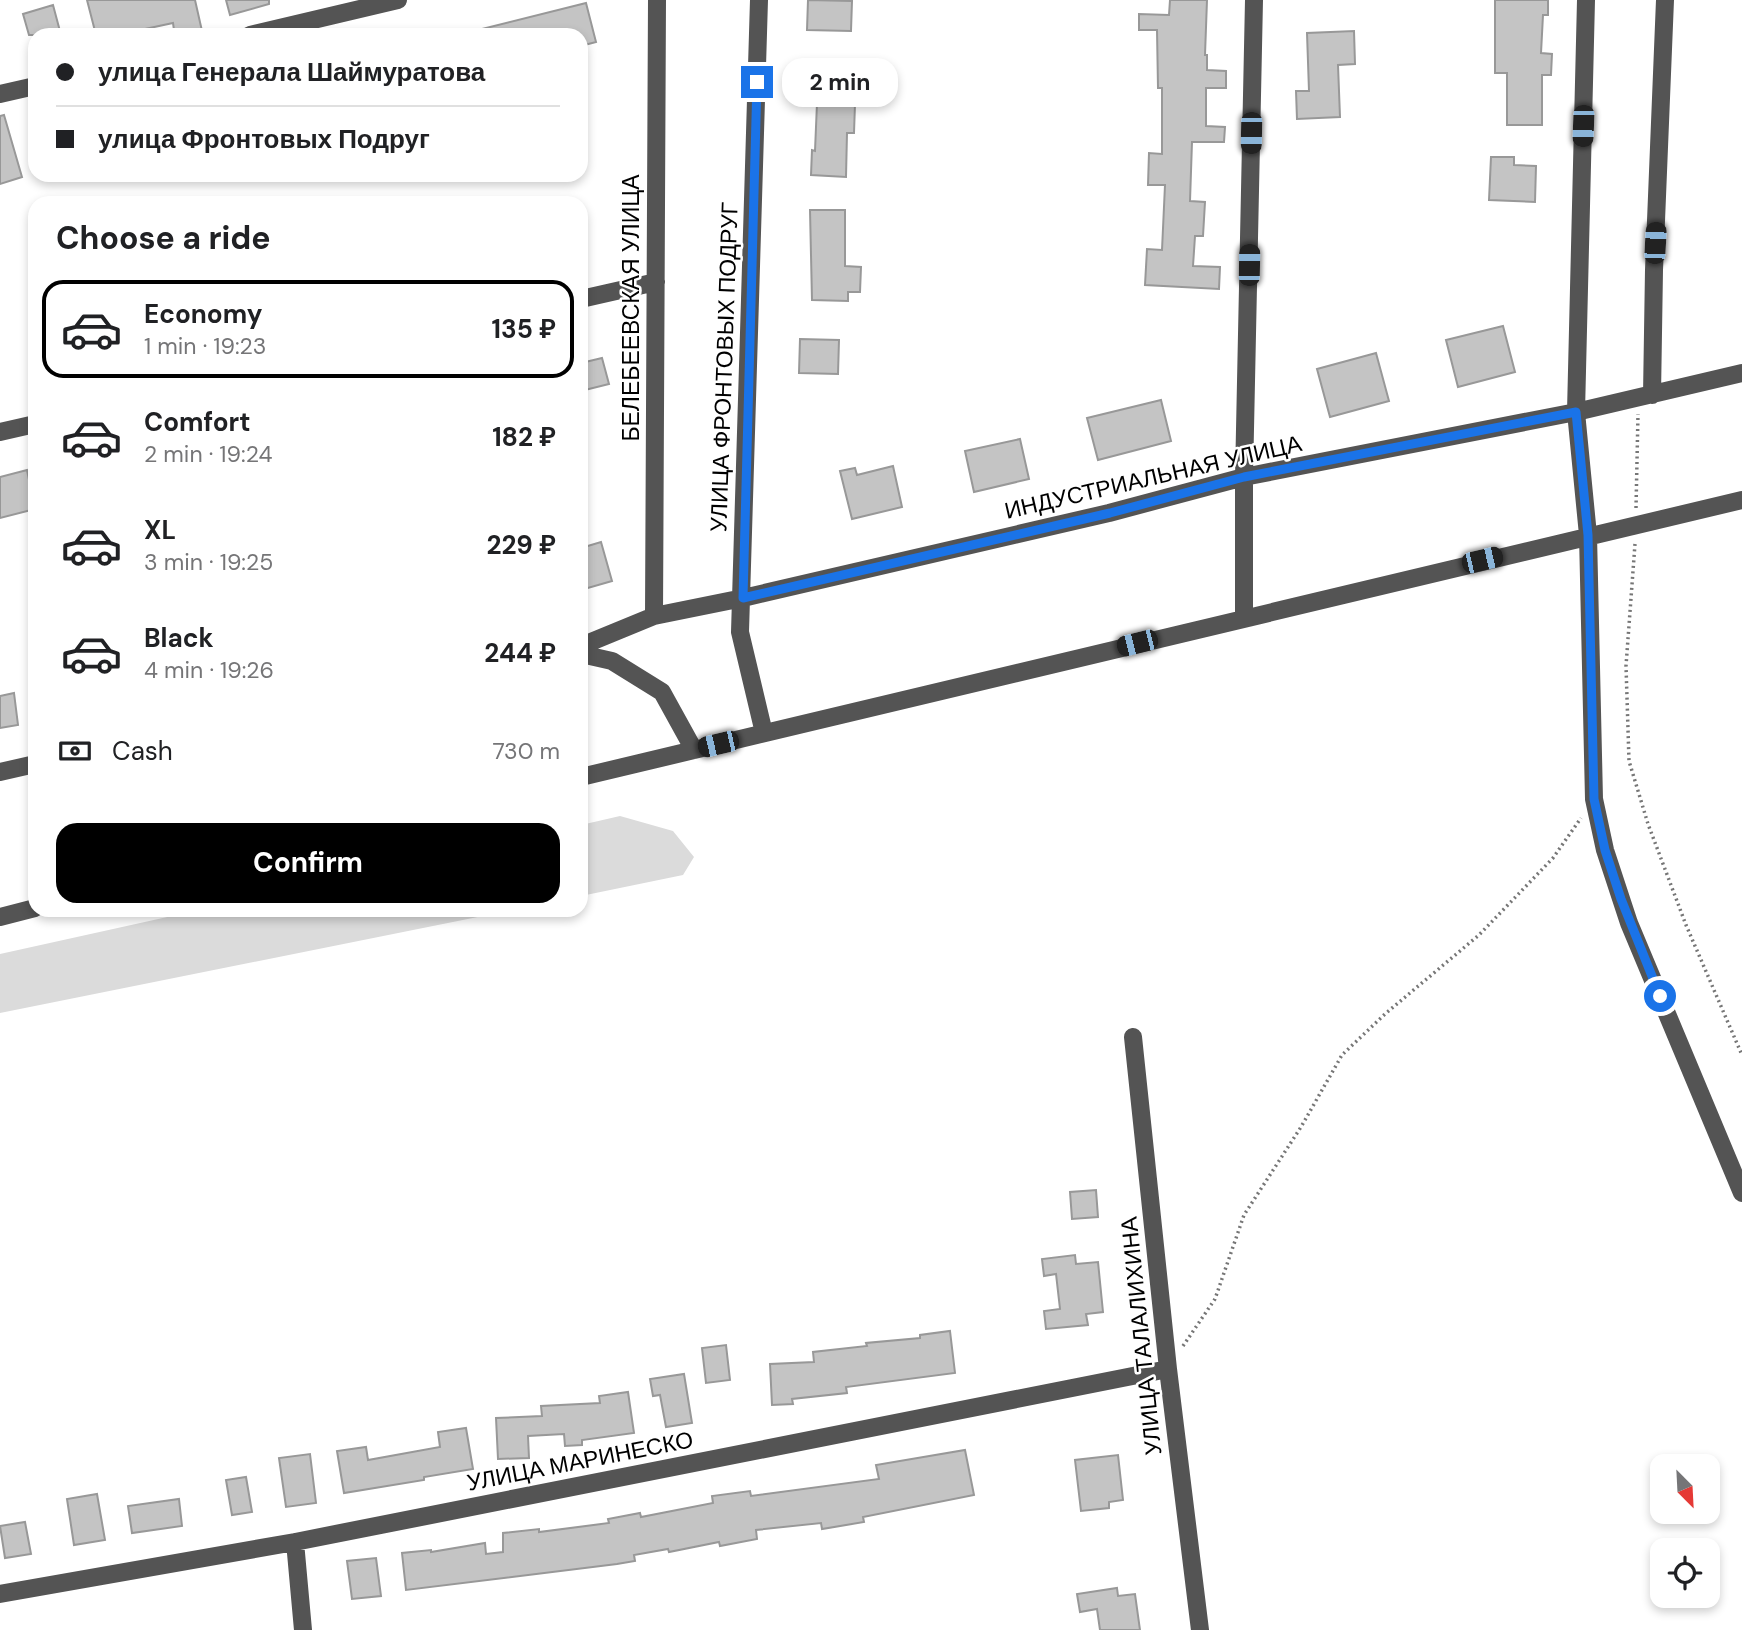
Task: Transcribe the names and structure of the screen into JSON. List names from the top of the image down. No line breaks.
{"streets":{"street":["БЕЛЕБЕЕВСКАЯ УЛИЦА","УЛИЦА ФРОНТОВЫХ ПОДРУГ","ИНДУСТРИАЛЬНАЯ УЛИЦА","УЛИЦА ТАЛАЛИХИНА","УЛИЦА МАРИНЕСКО"]},"crossings":[["БЕЛЕБЕЕВСКАЯ УЛИЦА","ИНДУСТРИАЛЬНАЯ УЛИЦА"],["УЛИЦА ФРОНТОВЫХ ПОДРУГ","ИНДУСТРИАЛЬНАЯ УЛИЦА"],["УЛИЦА ТАЛАЛИХИНА","УЛИЦА МАРИНЕСКО"]],"north":"bottom right","page":{"banner":["улица Генерала Шаймуратова","улица Фронтовых Подруг"],"bubble":"2 min","heading":"Choose a ride","list":[{"name":"Economy","note":"1 min · 19:23","value":"135 ₽"},{"name":"Comfort","note":"2 min · 19:24","value":"182 ₽"},{"name":"XL","note":"3 min · 19:25","value":"229 ₽"},{"name":"Black","note":"4 min · 19:26","value":"244 ₽"}],"pay":["Cash","730 m"],"buttons":"Confirm"}}
